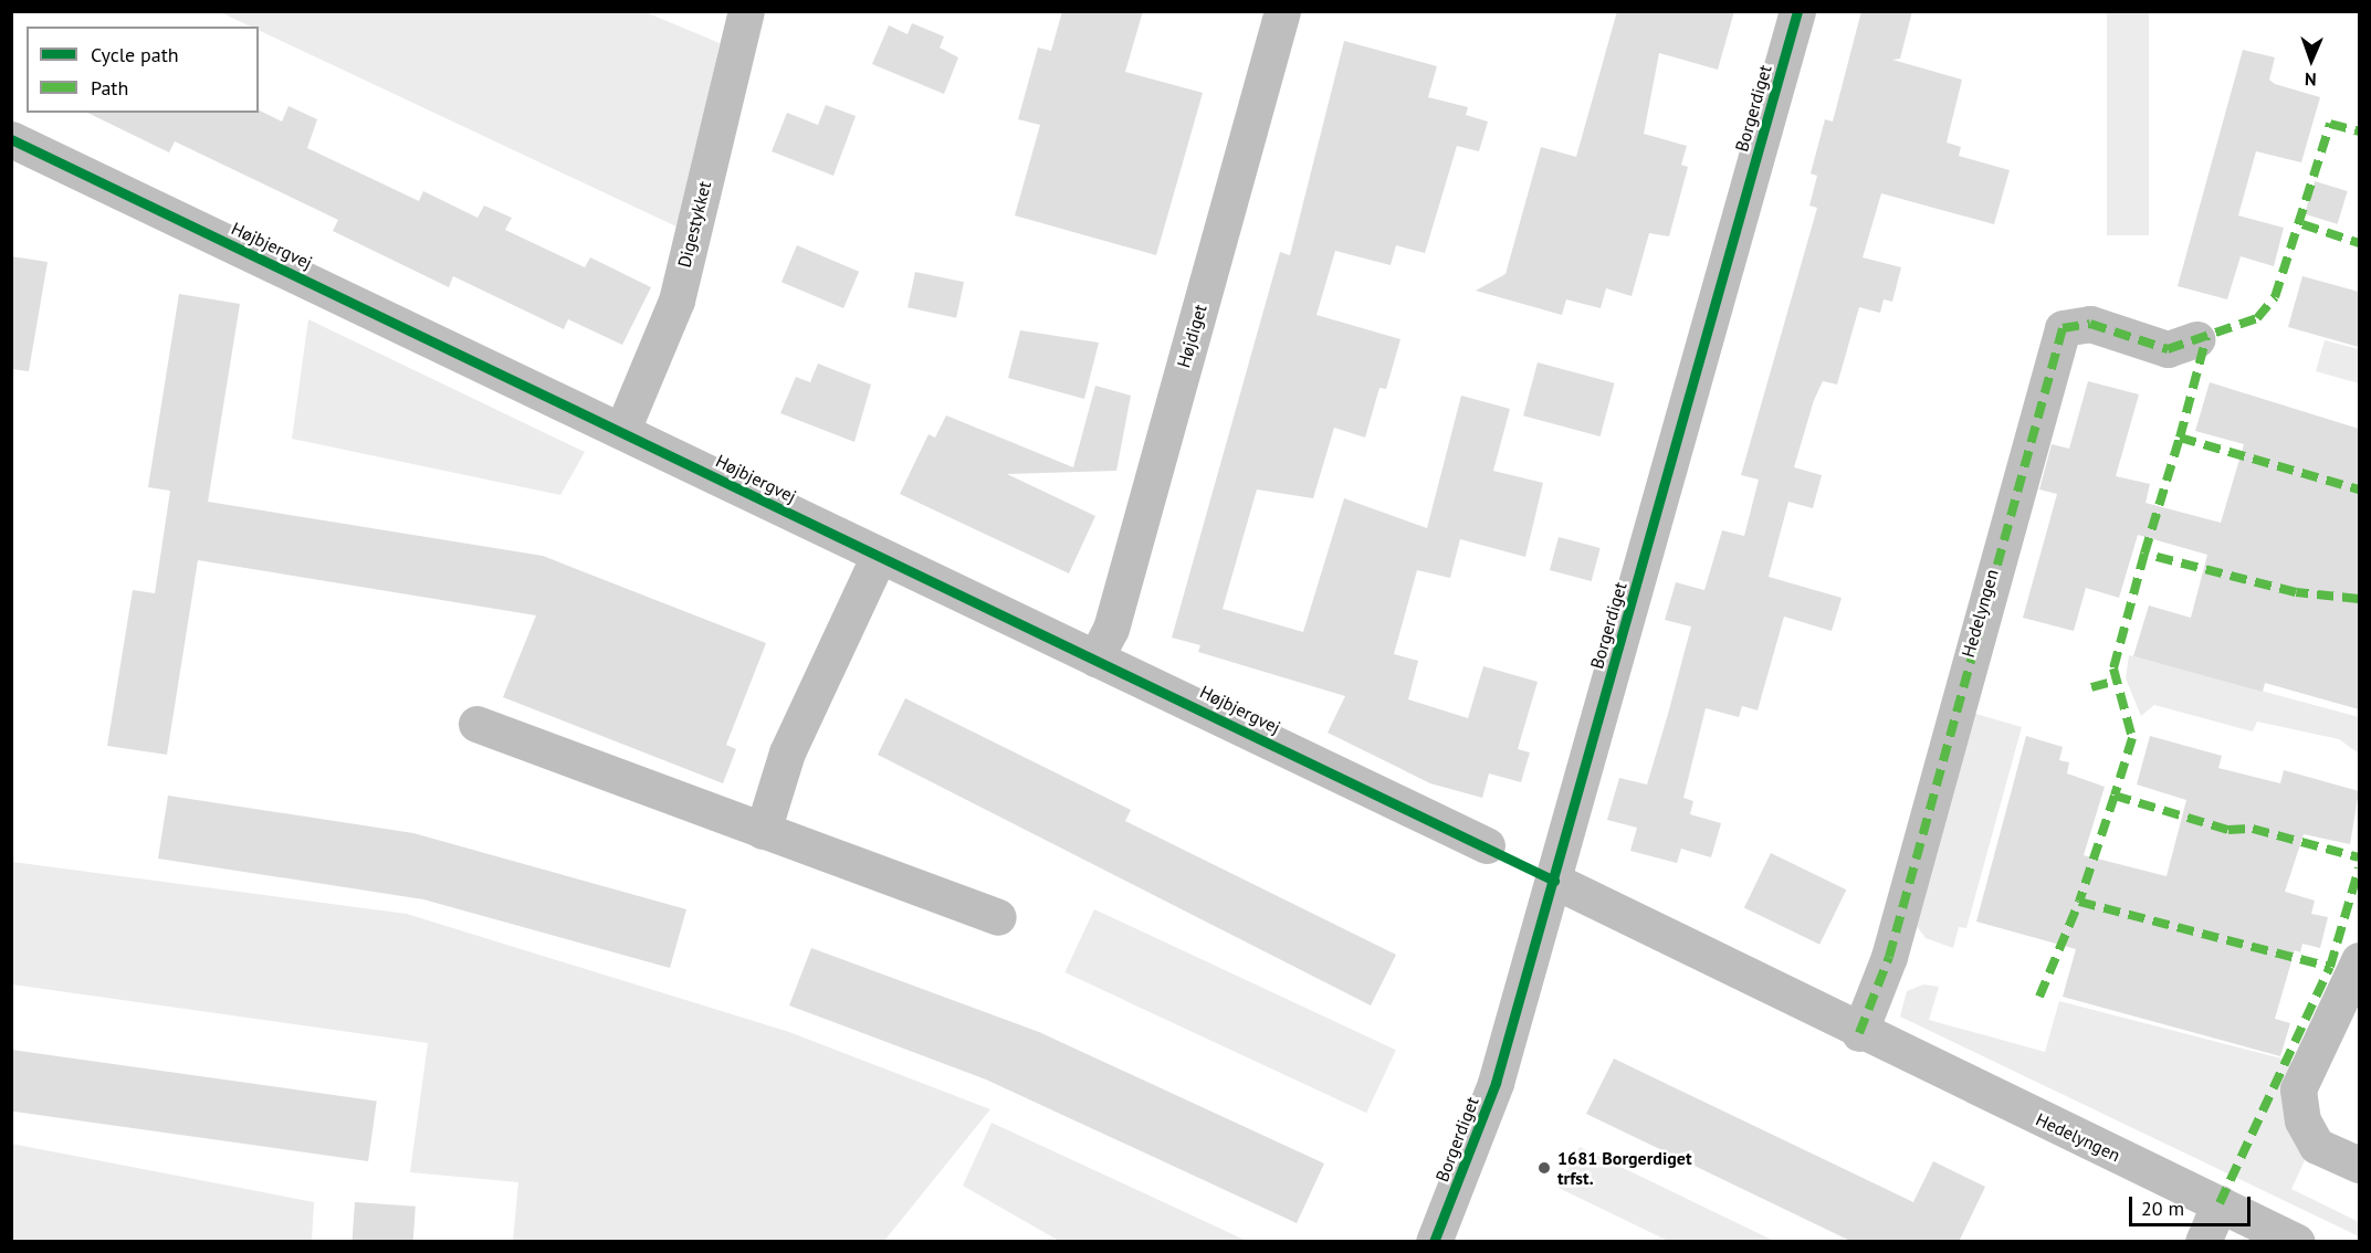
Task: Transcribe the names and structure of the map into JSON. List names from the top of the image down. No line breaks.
{"streets":{"street":["Borgerdiget","Digestykket","Højbjergvej","Højdiget","Hedelyngen"]},"crossings":[["Borgerdiget","Hedelyngen"],["Digestykket","Højbjergvej"],["Højbjergvej","Højdiget"]],"places":["1681 Borgerdiget trfst."],"legend":["Cycle path","Path"],"scale_bar":"20 m","north":"bottom"}
